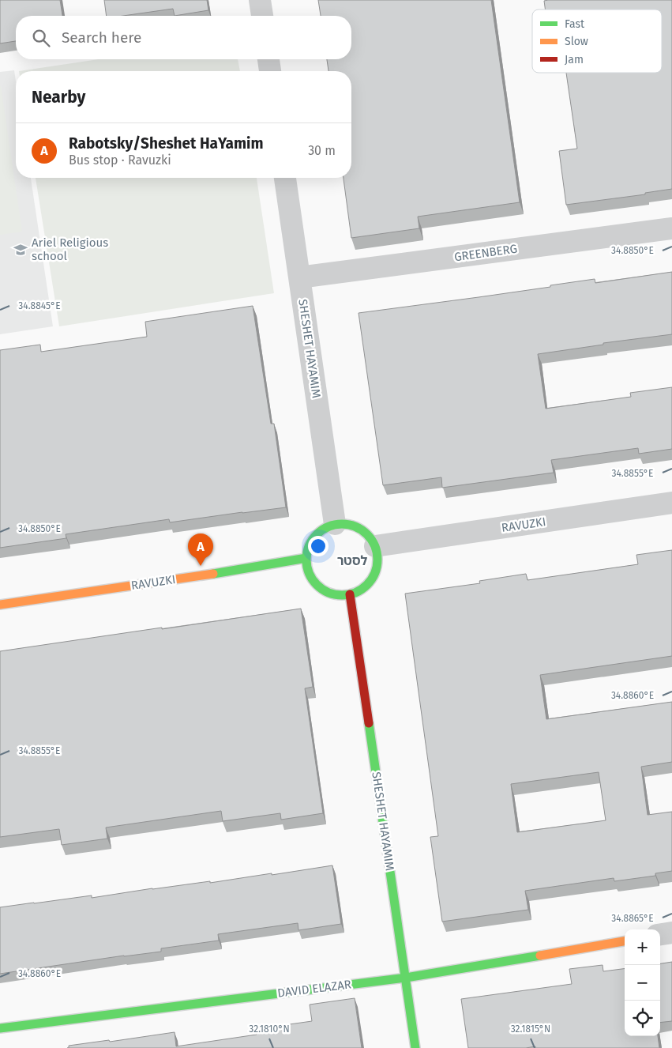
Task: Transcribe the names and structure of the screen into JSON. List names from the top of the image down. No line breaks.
{"streets":{"street":["GREENBERG","SHESHET HAYAMIM","RAVUZKI","DAVID ELAZAR"]},"crossings":[["GREENBERG","SHESHET HAYAMIM"],["SHESHET HAYAMIM","RAVUZKI"],["SHESHET HAYAMIM","DAVID ELAZAR"]],"districts":["לסטר"],"places":{"school or university":["Ariel Religious school"]},"legend":["Fast","Slow","Jam"],"page":{"search":"Search here","heading":"Nearby","list":[{"mark":"A","name":"Rabotsky/Sheshet HaYamim","note":"Bus stop · Ravuzki","value":"30 m"}],"pins":"A","map_buttons":["+","−"]},"coordinates":["34.8850°E","34.8845°E","34.8855°E","34.8860°E","34.8865°E","32.1810°N","32.1815°N"]}
